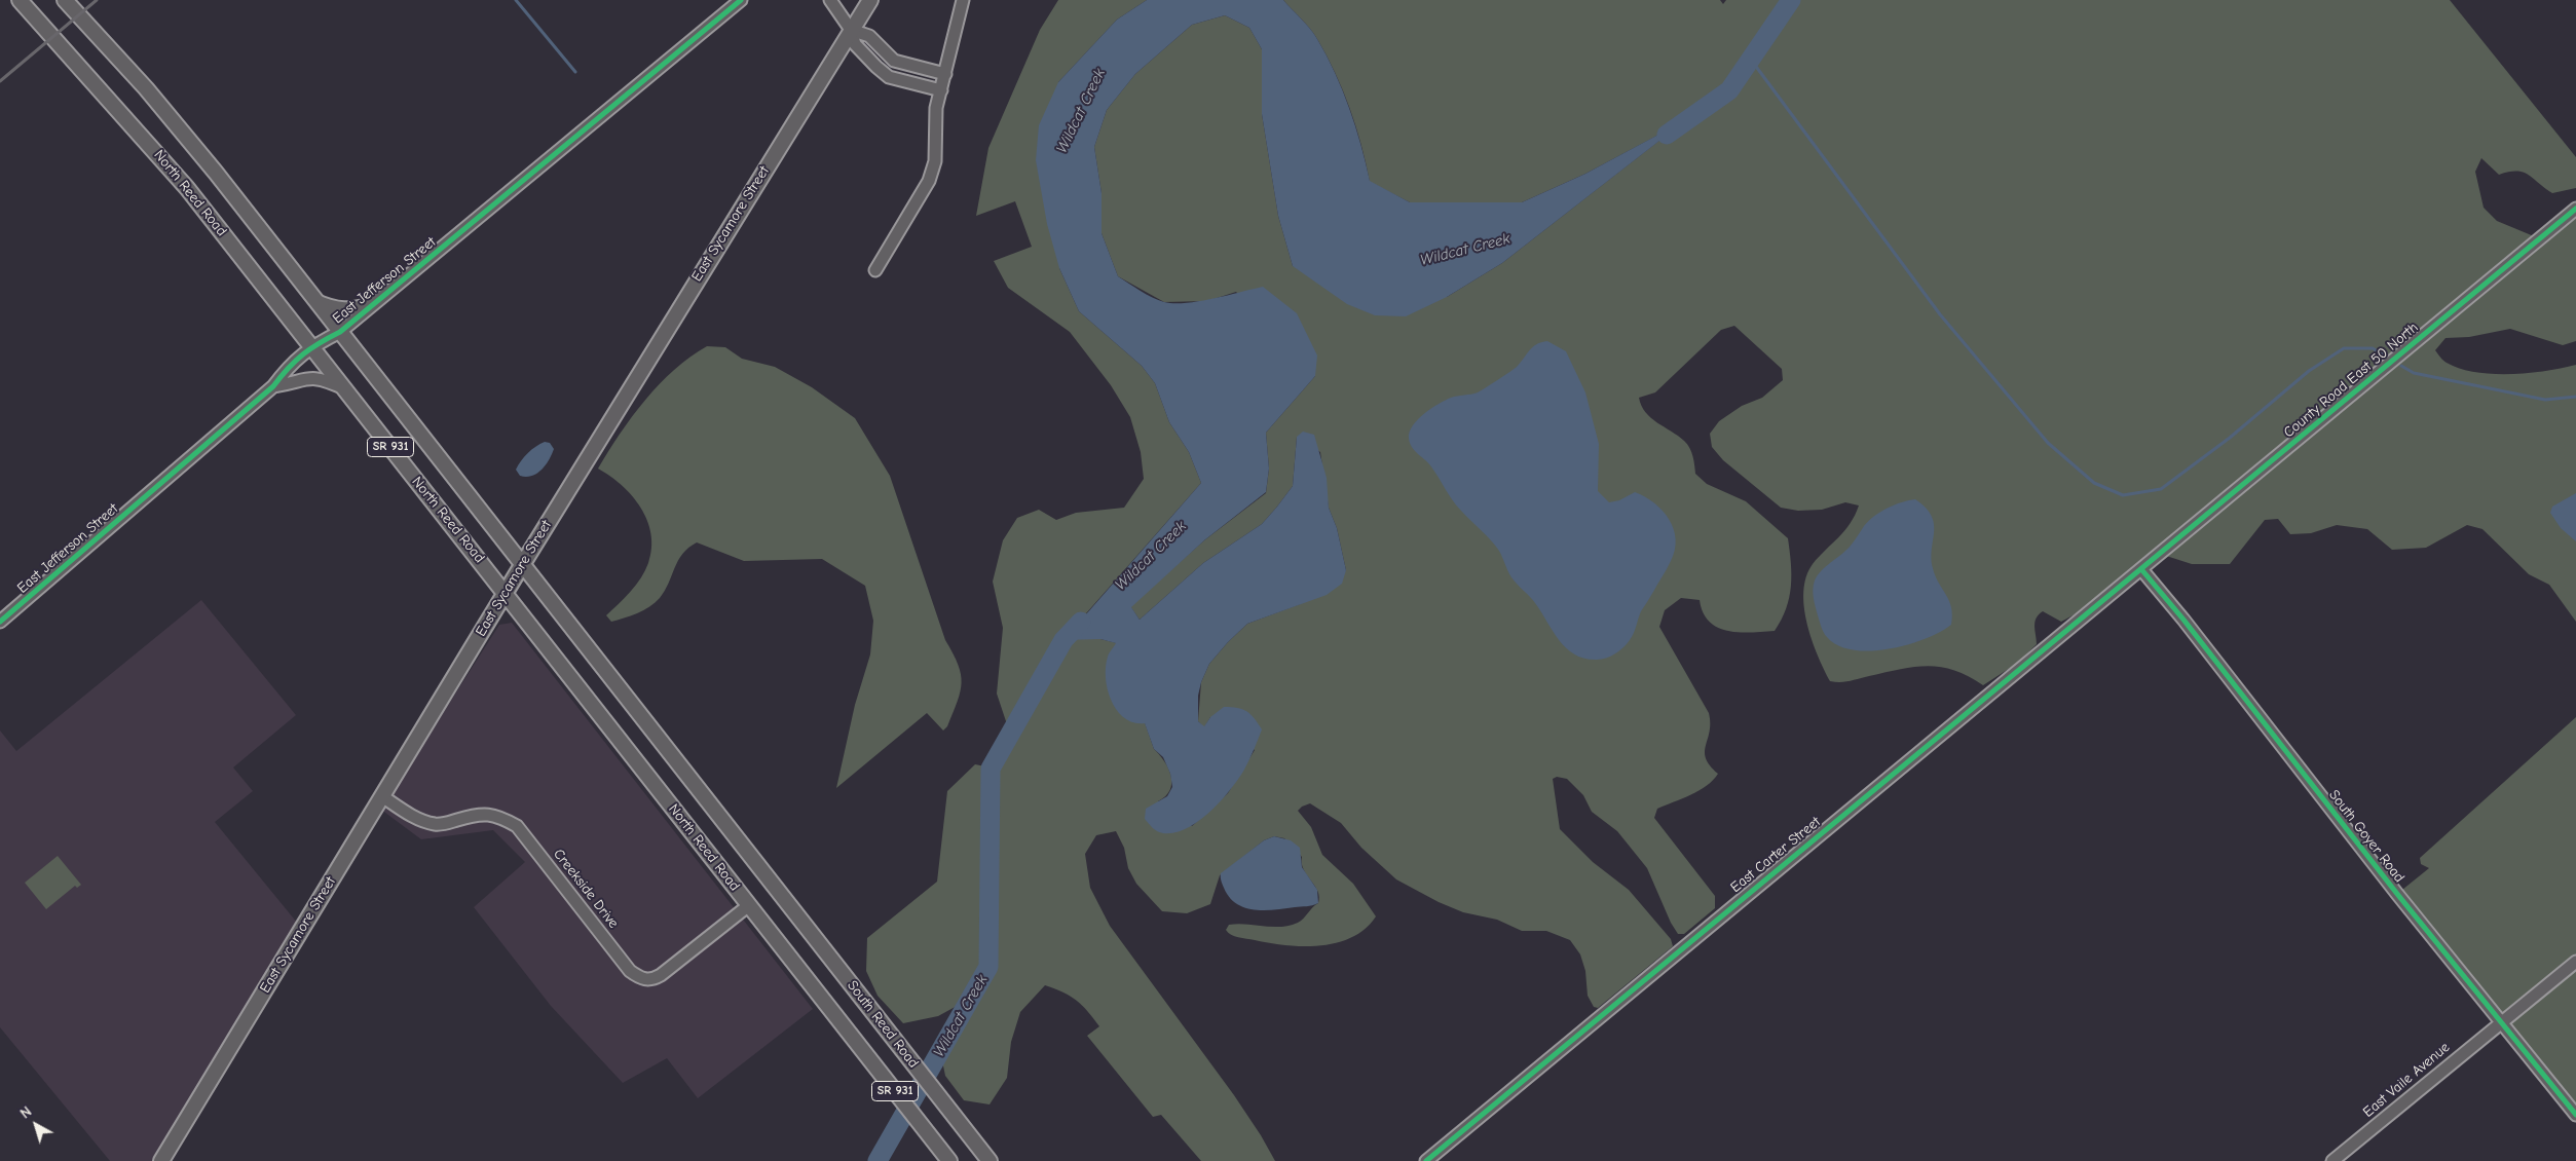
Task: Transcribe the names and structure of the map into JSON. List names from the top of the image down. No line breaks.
{"streets":{"main road":["North Reed Road","East Sycamore Street","SR 931","South Reed Road"],"street":["East Jefferson Street","County Road East 50 North","South Goyer Road","East Carter Street","Creekside Drive","East Vaile Avenue"]},"crossings":[["North Reed Road","East Sycamore Street"],["North Reed Road","East Jefferson Street"],["North Reed Road","SR 931"],["North Reed Road","Creekside Drive"],["East Sycamore Street","SR 931"],["East Sycamore Street","Creekside Drive"],["East Sycamore Street","South Reed Road"],["East Jefferson Street","SR 931"],["County Road East 50 North","South Goyer Road"],["County Road East 50 North","East Carter Street"],["SR 931","Creekside Drive"],["SR 931","South Reed Road"],["South Goyer Road","East Carter Street"],["South Goyer Road","East Vaile Avenue"]],"water":["Wildcat Creek"],"north":"top left"}
